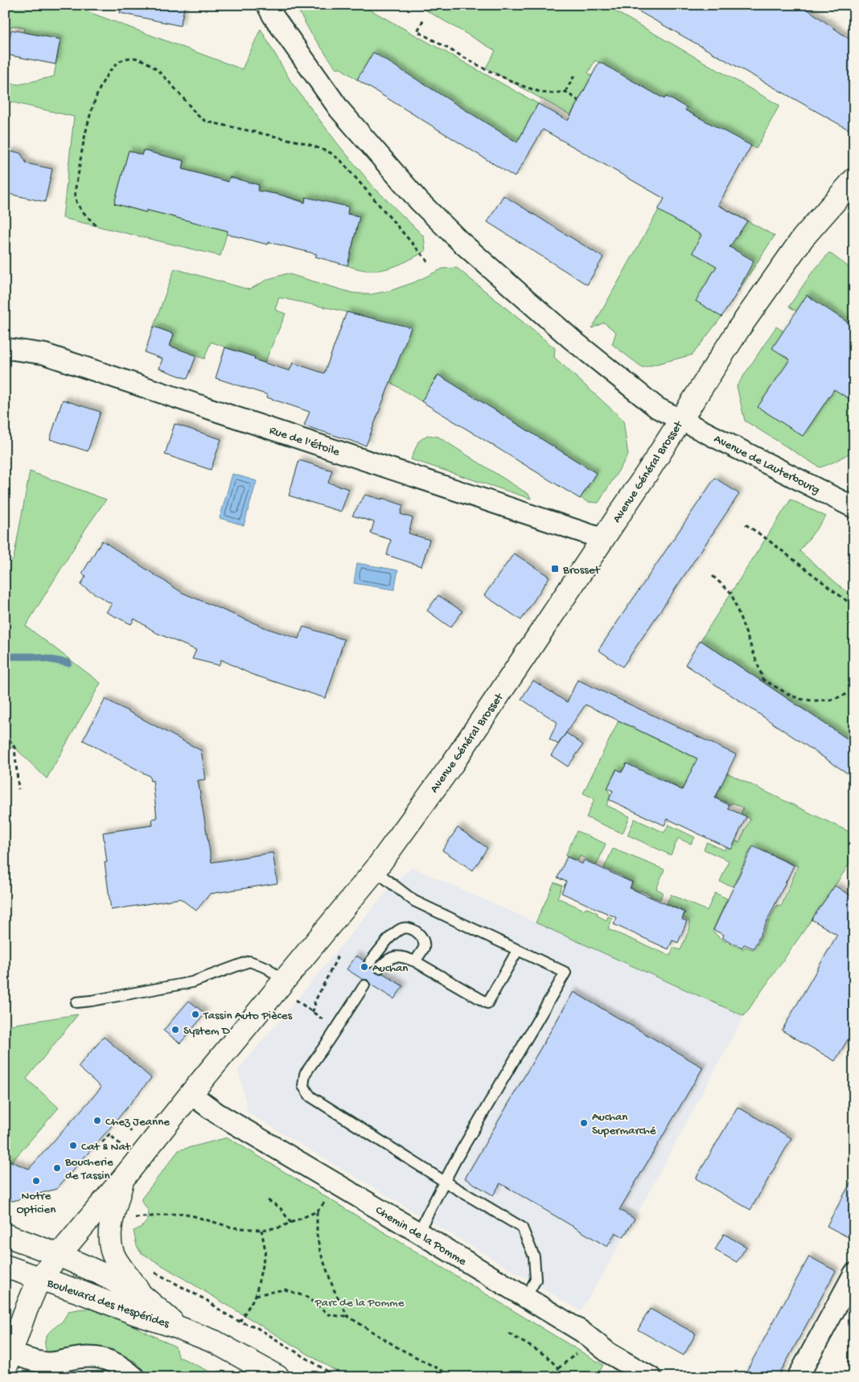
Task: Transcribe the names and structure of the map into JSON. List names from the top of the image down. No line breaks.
{"streets":{"main road":["Avenue Général Brosset","Boulevard des Hespérides"],"street":["Rue de l'Étoile","Avenue de Lauterbourg","Chemin de la Pomme"]},"crossings":[["Rue de l'Étoile","Avenue Général Brosset"],["Avenue de Lauterbourg","Avenue Général Brosset"],["Avenue Général Brosset","Chemin de la Pomme"],["Avenue Général Brosset","Boulevard des Hespérides"]],"parks":["Parc de la Pomme"],"places":{"transit":["Brosset"],"other":["Auchan","Tassin Auto Pièces","System D","Chez Jeanne","Auchan Supermarché","Cat & Nat","Boucherie de Tassin","Notre Opticien"]}}
